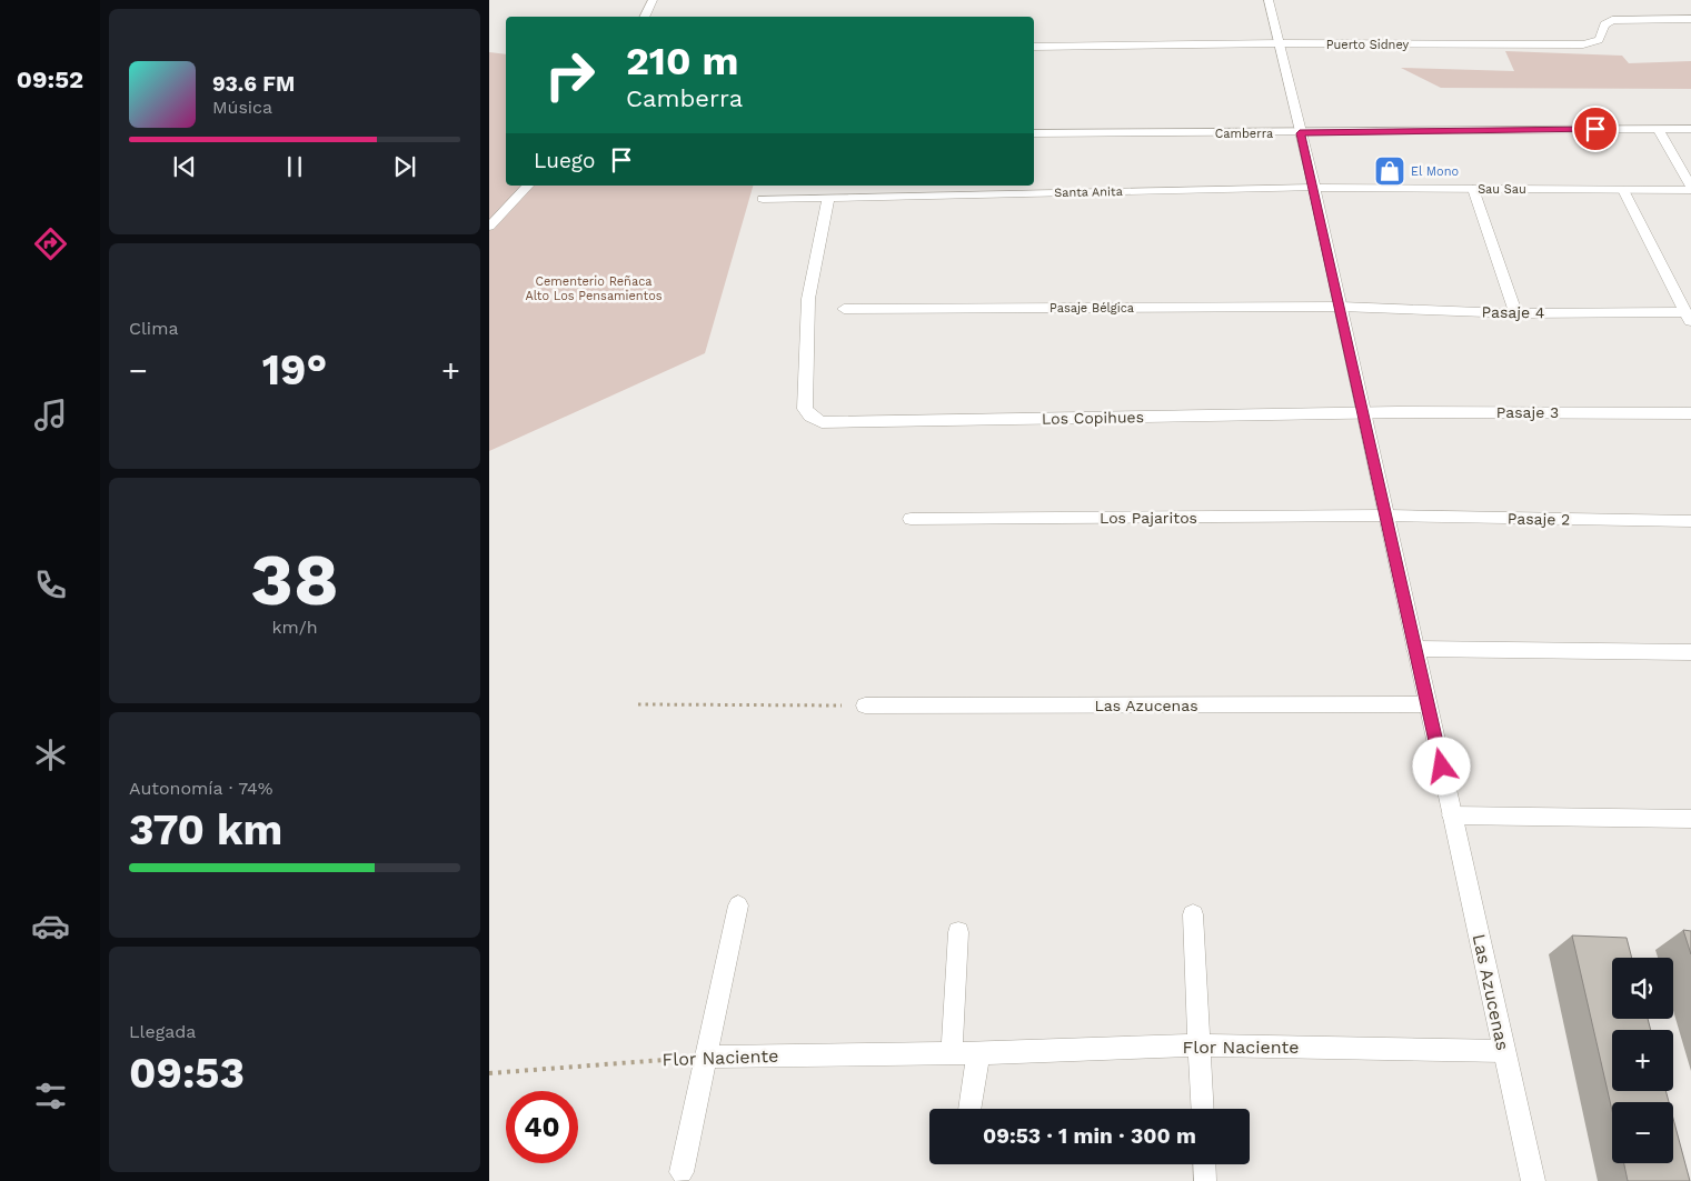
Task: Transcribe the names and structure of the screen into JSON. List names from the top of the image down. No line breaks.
{"streets":{"street":["Puerto Sidney","Camberra","Sau Sau","Santa Anita","Pasaje Bélgica","Pasaje 4","Pasaje 3","Los Copihues","Los Pajaritos","Pasaje 2","Las Azucenas","Flor Naciente"]},"crossings":[["Puerto Sidney","Las Azucenas"],["Camberra","Las Azucenas"],["Sau Sau","Santa Anita"],["Sau Sau","Las Azucenas"],["Santa Anita","Los Copihues"],["Santa Anita","Las Azucenas"],["Pasaje Bélgica","Pasaje 4"],["Pasaje Bélgica","Las Azucenas"],["Pasaje 4","Las Azucenas"],["Pasaje 3","Los Copihues"],["Pasaje 3","Las Azucenas"],["Los Copihues","Las Azucenas"],["Los Pajaritos","Pasaje 2"],["Los Pajaritos","Las Azucenas"],["Pasaje 2","Las Azucenas"],["Las Azucenas","Flor Naciente"]],"parks":["Cementerio Reñaca Alto Los Pensamientos"],"places":{"shop":["El Mono"]},"page":{"tabs":"09:52","turn":["210 m","Camberra"],"song":["93.6 FM","Música"],"then":"Luego","tile":["Clima",["38","km/h"],["Autonomía · 74%","370 km"],["Llegada","09:53"]],"heat":["−","19°","+"],"map_buttons":["+","−"],"limit":"40","trip":"09:53 · 1 min · 300 m"}}
